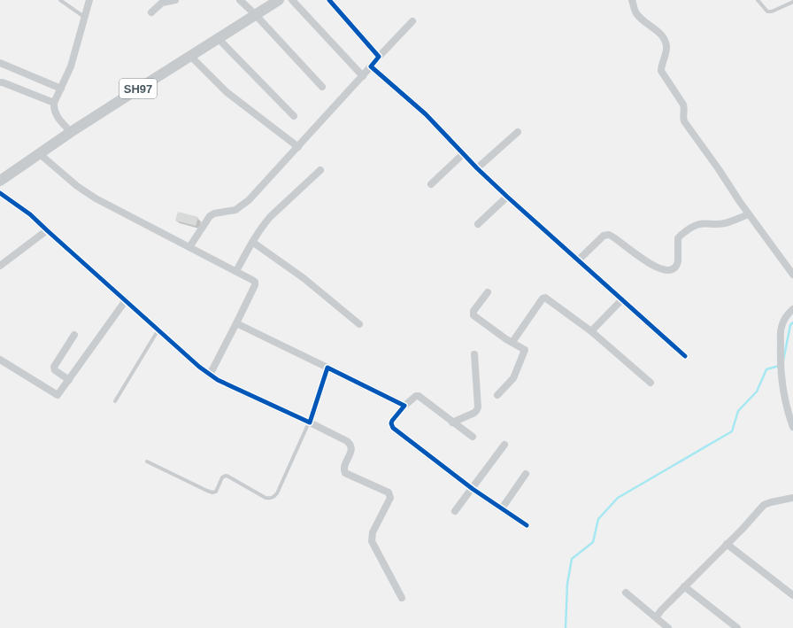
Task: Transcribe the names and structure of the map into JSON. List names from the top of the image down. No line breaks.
{"streets":{"main road":["SH97"]}}
